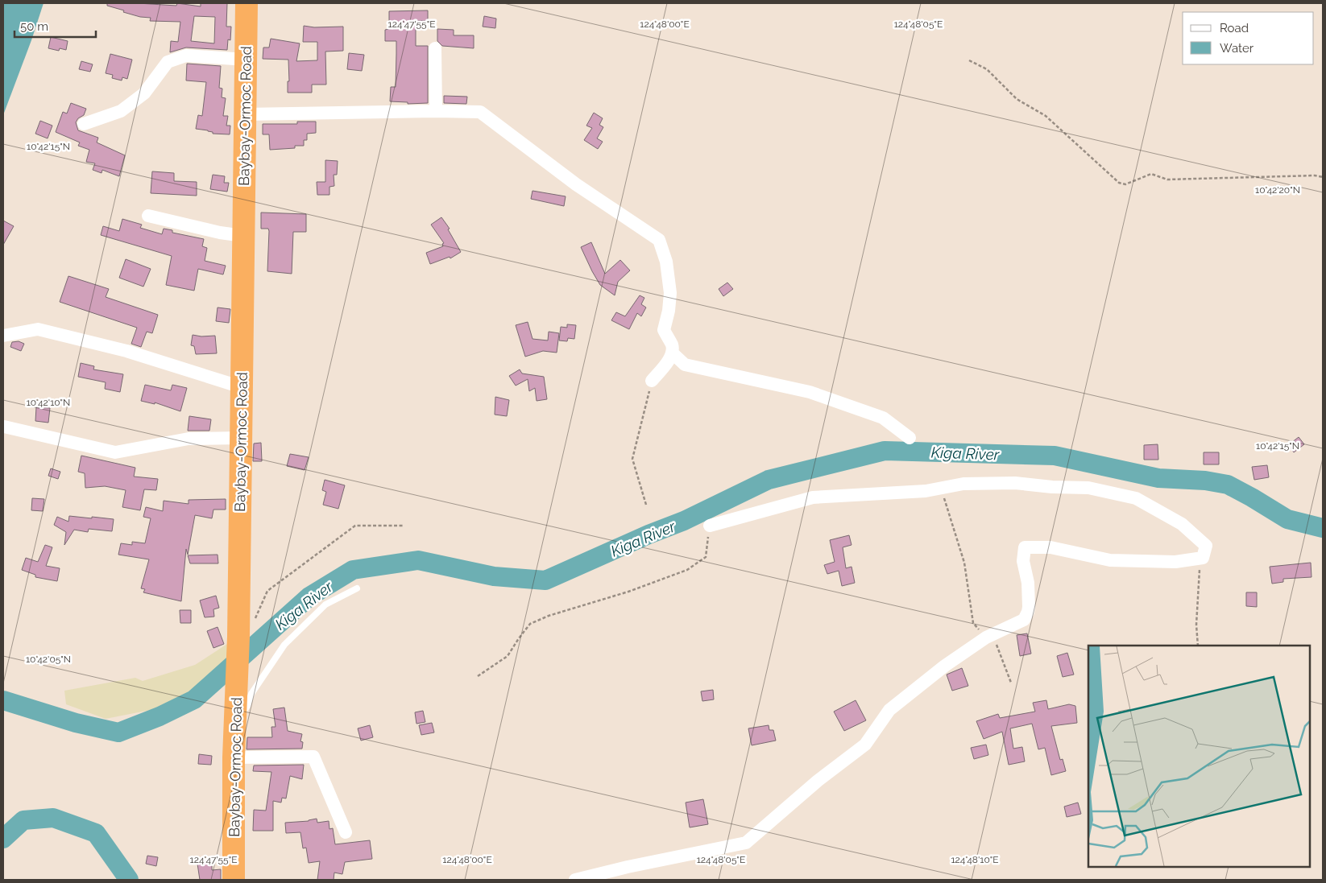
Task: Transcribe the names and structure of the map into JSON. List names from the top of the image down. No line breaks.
{"streets":{"highway":["Baybay-Ormoc Road"]},"water":["Kiga River"],"legend":["Road","Water"],"scale_bar":"50 m","coordinates":["124°47'55\"E","124°48'00\"E","124°48'05\"E","10°42'15\"N","10°42'20\"N","10°42'10\"N","10°42'05\"N","124°48'10\"E"]}
